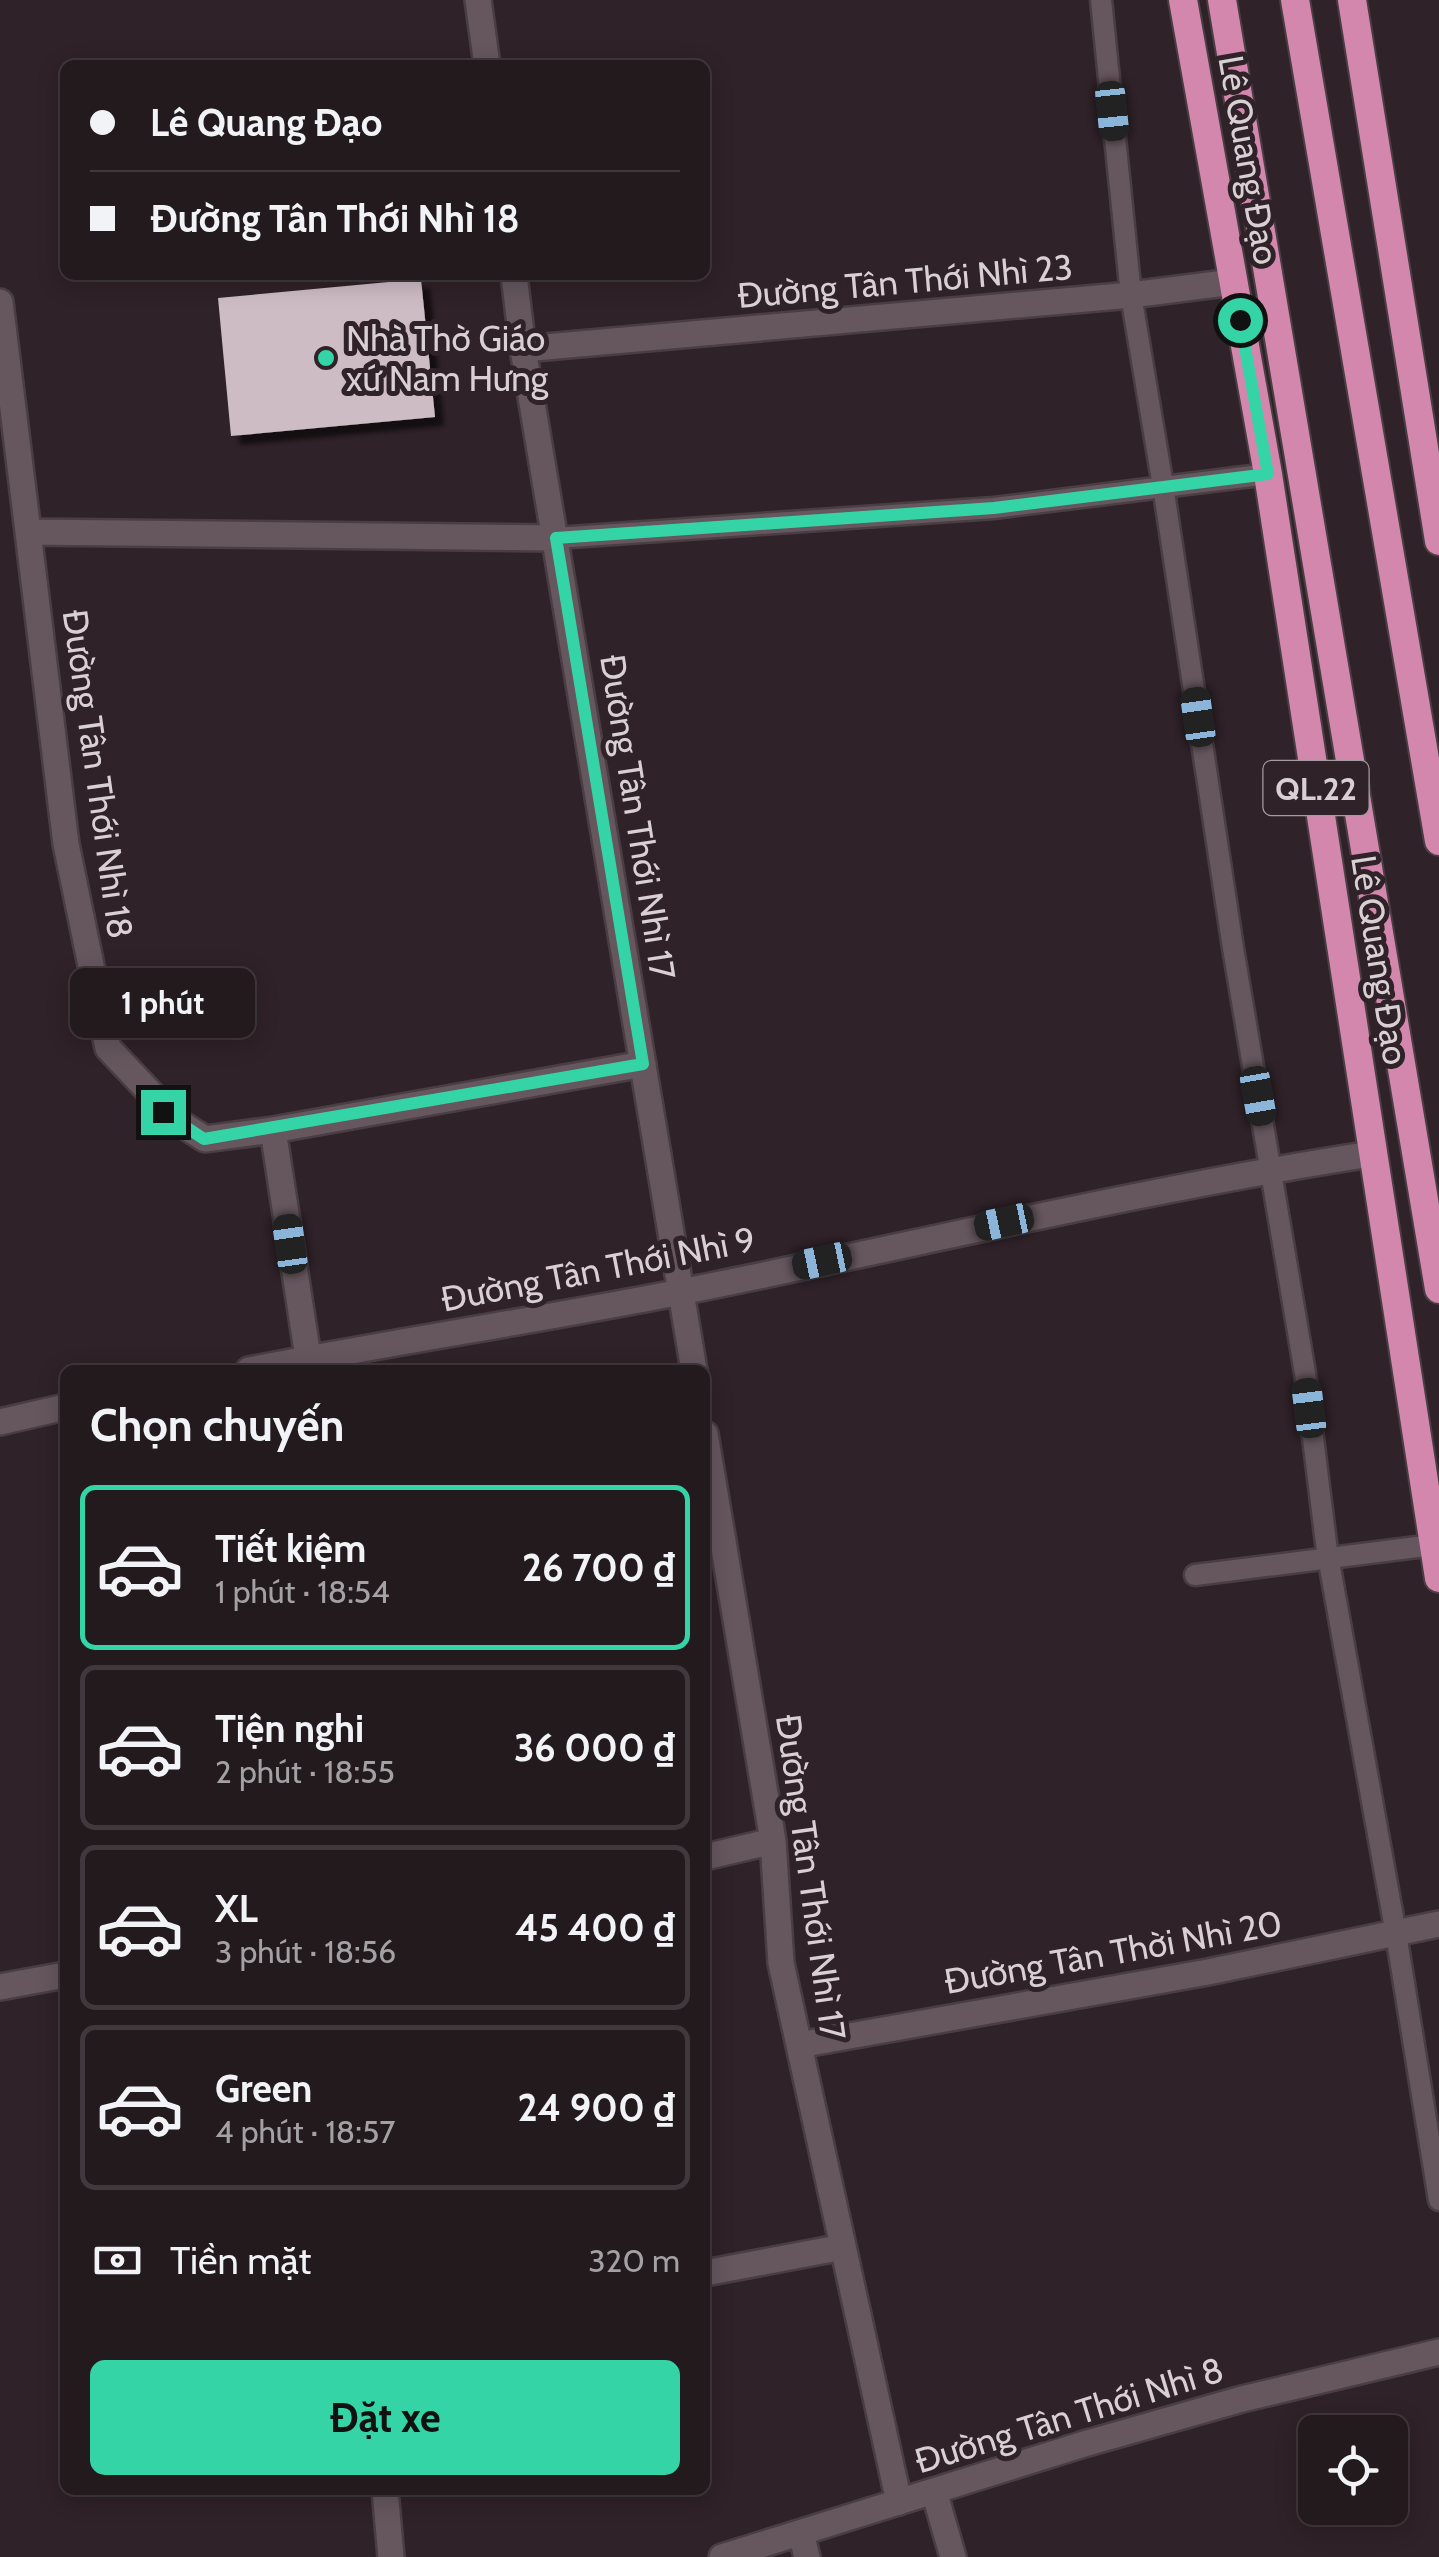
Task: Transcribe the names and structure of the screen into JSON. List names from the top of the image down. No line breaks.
{"streets":{"highway":["Lê Quang Đạo","QL.22"],"street":["Đường Tân Thới Nhì 23","Đường Tân Thới Nhì 18","Đường Tân Thới Nhì 17","Đường Tân Thới Nhì 9","Đường Tân Thời Nhì 20","Đường Tân Thới Nhì 8"]},"crossings":[["Lê Quang Đạo","Đường Tân Thới Nhì 23"],["Lê Quang Đạo","Đường Tân Thới Nhì 9"],["Đường Tân Thới Nhì 23","Đường Tân Thới Nhì 17"],["Đường Tân Thới Nhì 18","Đường Tân Thới Nhì 17"],["Đường Tân Thới Nhì 17","Đường Tân Thới Nhì 9"],["Đường Tân Thới Nhì 17","Đường Tân Thời Nhì 20"],["Đường Tân Thới Nhì 17","Đường Tân Thới Nhì 8"]],"places":["Nhà Thờ Giáo xứ Nam Hưng"],"page":{"banner":["Lê Quang Đạo","Đường Tân Thới Nhì 18"],"bubble":"1 phút","heading":"Chọn chuyến","list":[{"name":"Tiết kiệm","note":"1 phút · 18:54","value":"26 700 ₫"},{"name":"Tiện nghi","note":"2 phút · 18:55","value":"36 000 ₫"},{"name":"XL","note":"3 phút · 18:56","value":"45 400 ₫"},{"name":"Green","note":"4 phút · 18:57","value":"24 900 ₫"}],"pay":["Tiền mặt","320 m"],"buttons":"Đặt xe"}}
